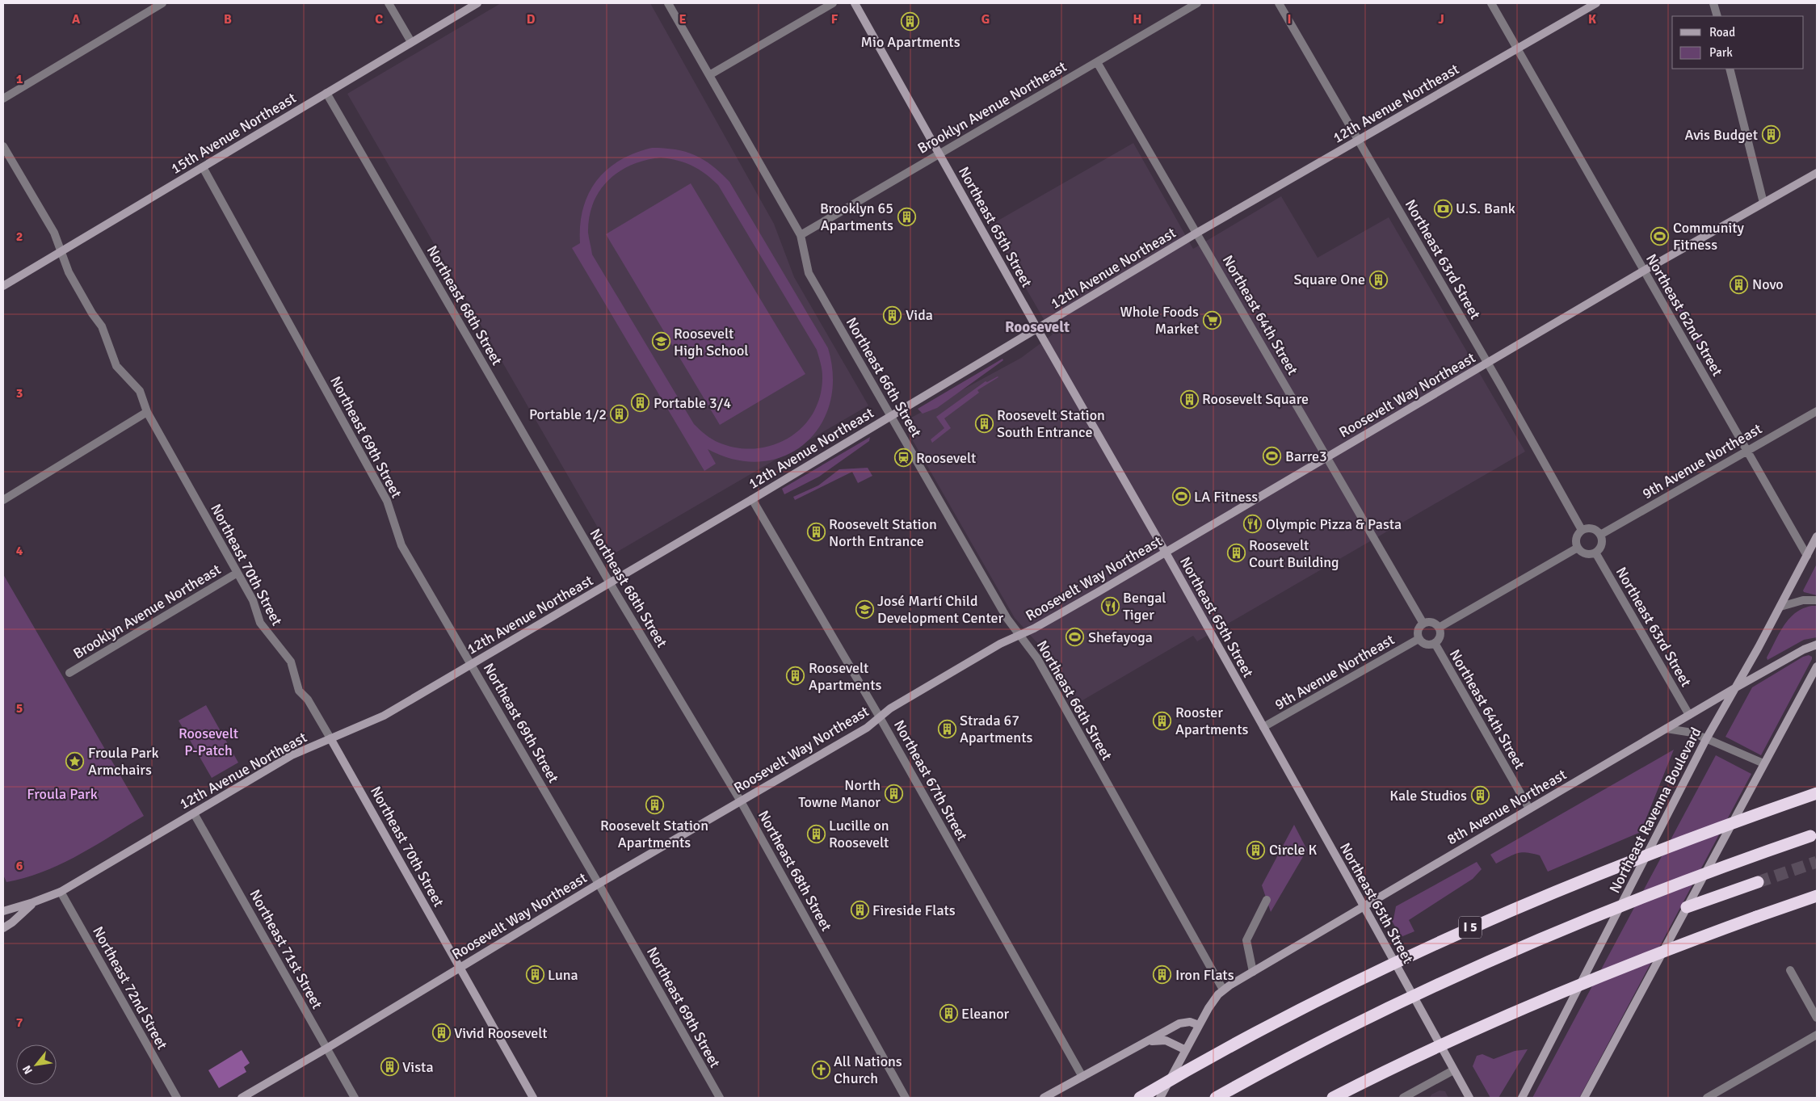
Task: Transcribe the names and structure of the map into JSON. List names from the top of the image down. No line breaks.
{"streets":{"highway":["I 5"],"main road":["12th Avenue Northeast","15th Avenue Northeast","Northeast 65th Street","Roosevelt Way Northeast","Northeast 70th Street","8th Avenue Northeast","Northeast Ravenna Boulevard"],"street":["Brooklyn Avenue Northeast","Northeast 63rd Street","Northeast 68th Street","Northeast 64th Street","Northeast 62nd Street","Northeast 66th Street","Northeast 69th Street","9th Avenue Northeast","Northeast 67th Street","Northeast 71st Street","Northeast 72nd Street"]},"crossings":[["12th Avenue Northeast","Northeast 65th Street"],["12th Avenue Northeast","Northeast 63rd Street"],["12th Avenue Northeast","Northeast 68th Street"],["12th Avenue Northeast","Northeast 64th Street"],["12th Avenue Northeast","Northeast 62nd Street"],["12th Avenue Northeast","Northeast 66th Street"],["12th Avenue Northeast","Northeast 69th Street"],["12th Avenue Northeast","Northeast 70th Street"],["12th Avenue Northeast","Northeast 67th Street"],["12th Avenue Northeast","Northeast 71st Street"],["12th Avenue Northeast","Northeast 72nd Street"],["Brooklyn Avenue Northeast","Northeast 65th Street"],["Brooklyn Avenue Northeast","Northeast 64th Street"],["Brooklyn Avenue Northeast","Northeast 66th Street"],["Brooklyn Avenue Northeast","Northeast 70th Street"],["15th Avenue Northeast","Northeast 68th Street"],["15th Avenue Northeast","Northeast 69th Street"],["15th Avenue Northeast","Northeast 70th Street"],["Northeast 65th Street","Roosevelt Way Northeast"],["Northeast 65th Street","9th Avenue Northeast"],["Northeast 65th Street","8th Avenue Northeast"],["Northeast 63rd Street","Roosevelt Way Northeast"],["Northeast 63rd Street","9th Avenue Northeast"],["Northeast 63rd Street","8th Avenue Northeast"],["Northeast 68th Street","Roosevelt Way Northeast"],["Northeast 64th Street","Roosevelt Way Northeast"],["Northeast 64th Street","9th Avenue Northeast"],["Northeast 64th Street","8th Avenue Northeast"],["Northeast 62nd Street","Roosevelt Way Northeast"],["Northeast 62nd Street","9th Avenue Northeast"],["Northeast 62nd Street","Northeast Ravenna Boulevard"],["Northeast 66th Street","Roosevelt Way Northeast"],["Northeast 66th Street","8th Avenue Northeast"],["Roosevelt Way Northeast","Northeast 69th Street"],["Roosevelt Way Northeast","Northeast 70th Street"],["Roosevelt Way Northeast","Northeast 67th Street"],["Roosevelt Way Northeast","Northeast 71st Street"],["8th Avenue Northeast","Northeast Ravenna Boulevard"]],"districts":["Roosevelt"],"parks":["Roosevelt P-Patch","Froula Park"],"places":{"building":["Mio Apartments","Avis Budget","Brooklyn 65 Apartments","Square One","Novo","Vida","Roosevelt Square","Portable 3/4","Portable 1/2","Roosevelt Station South Entrance","Roosevelt Station North Entrance","Roosevelt Court Building","Roosevelt Apartments","Rooster Apartments","Strada 67 Apartments","North Towne Manor","Kale Studios","Roosevelt Station Apartments","Lucille on Roosevelt","Circle K","Fireside Flats","Luna","Iron Flats","Eleanor","Vivid Roosevelt","Vista"],"bank":["U.S. Bank"],"sports":["Community Fitness","Barre3","LA Fitness","Shefayoga"],"supermarket":["Whole Foods Market"],"school or university":["Roosevelt High School","José Martí Child Development Center"],"station":["Roosevelt"],"restaurant":["Olympic Pizza & Pasta","Bengal Tiger"],"place":["Froula Park Armchairs"],"church":["All Nations Church"]},"legend":["Road","Park"],"north":"bottom left","grid":{"columns":["A","B","C","D","E","F","G","H","I","J","K"],"rows":["1","2","3","4","5","6","7"]}}
